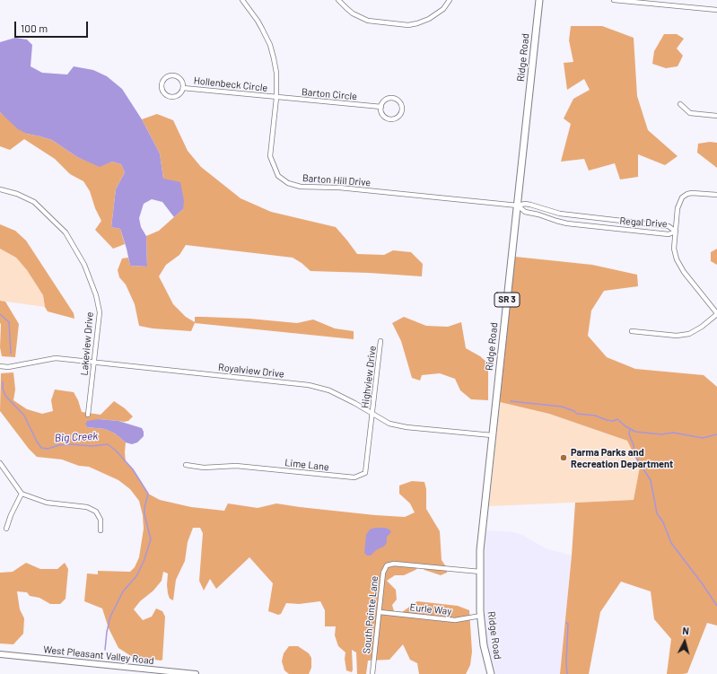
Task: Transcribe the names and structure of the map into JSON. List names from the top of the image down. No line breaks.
{"streets":{"main road":["Ridge Road","SR 3","West Pleasant Valley Road"],"street":["Hollenbeck Circle","Barton Circle","Barton Hill Drive","Regal Drive","Lakeview Drive","Royalview Drive","Highview Drive","Lime Lane","Eurle Way","South Pointe Lane"]},"crossings":[["Ridge Road","Barton Hill Drive"],["Ridge Road","Regal Drive"],["Ridge Road","Royalview Drive"],["Ridge Road","Eurle Way"],["Ridge Road","South Pointe Lane"],["Hollenbeck Circle","Barton Circle"],["Hollenbeck Circle","Barton Hill Drive"],["Barton Circle","Barton Hill Drive"],["Barton Hill Drive","Regal Drive"],["Lakeview Drive","Royalview Drive"],["Royalview Drive","Highview Drive"],["Royalview Drive","Lime Lane"],["Highview Drive","Lime Lane"],["Eurle Way","South Pointe Lane"]],"water":["Big Creek"],"places":["Parma Parks and Recreation Department"],"scale_bar":"100 m","north":"top"}
